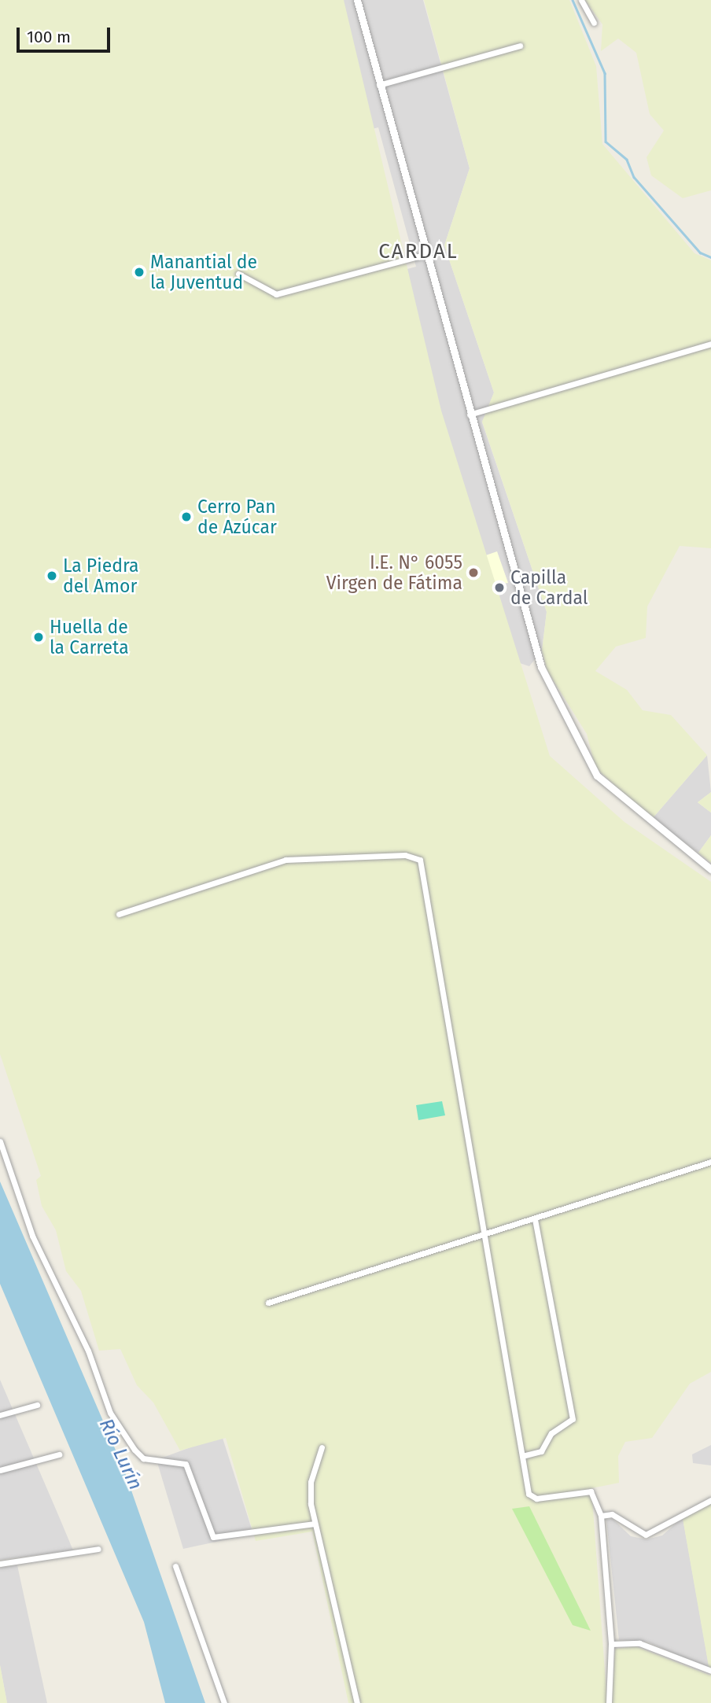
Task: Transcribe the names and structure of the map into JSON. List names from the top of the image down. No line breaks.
{"districts":["CARDAL"],"water":["Río Lurín"],"places":["Manantial de la Juventud","Cerro Pan de Azúcar","I.E. N° 6055 Virgen de Fátima","La Piedra del Amor","Capilla de Cardal","Huella de la Carreta"],"scale_bar":"100 m"}
